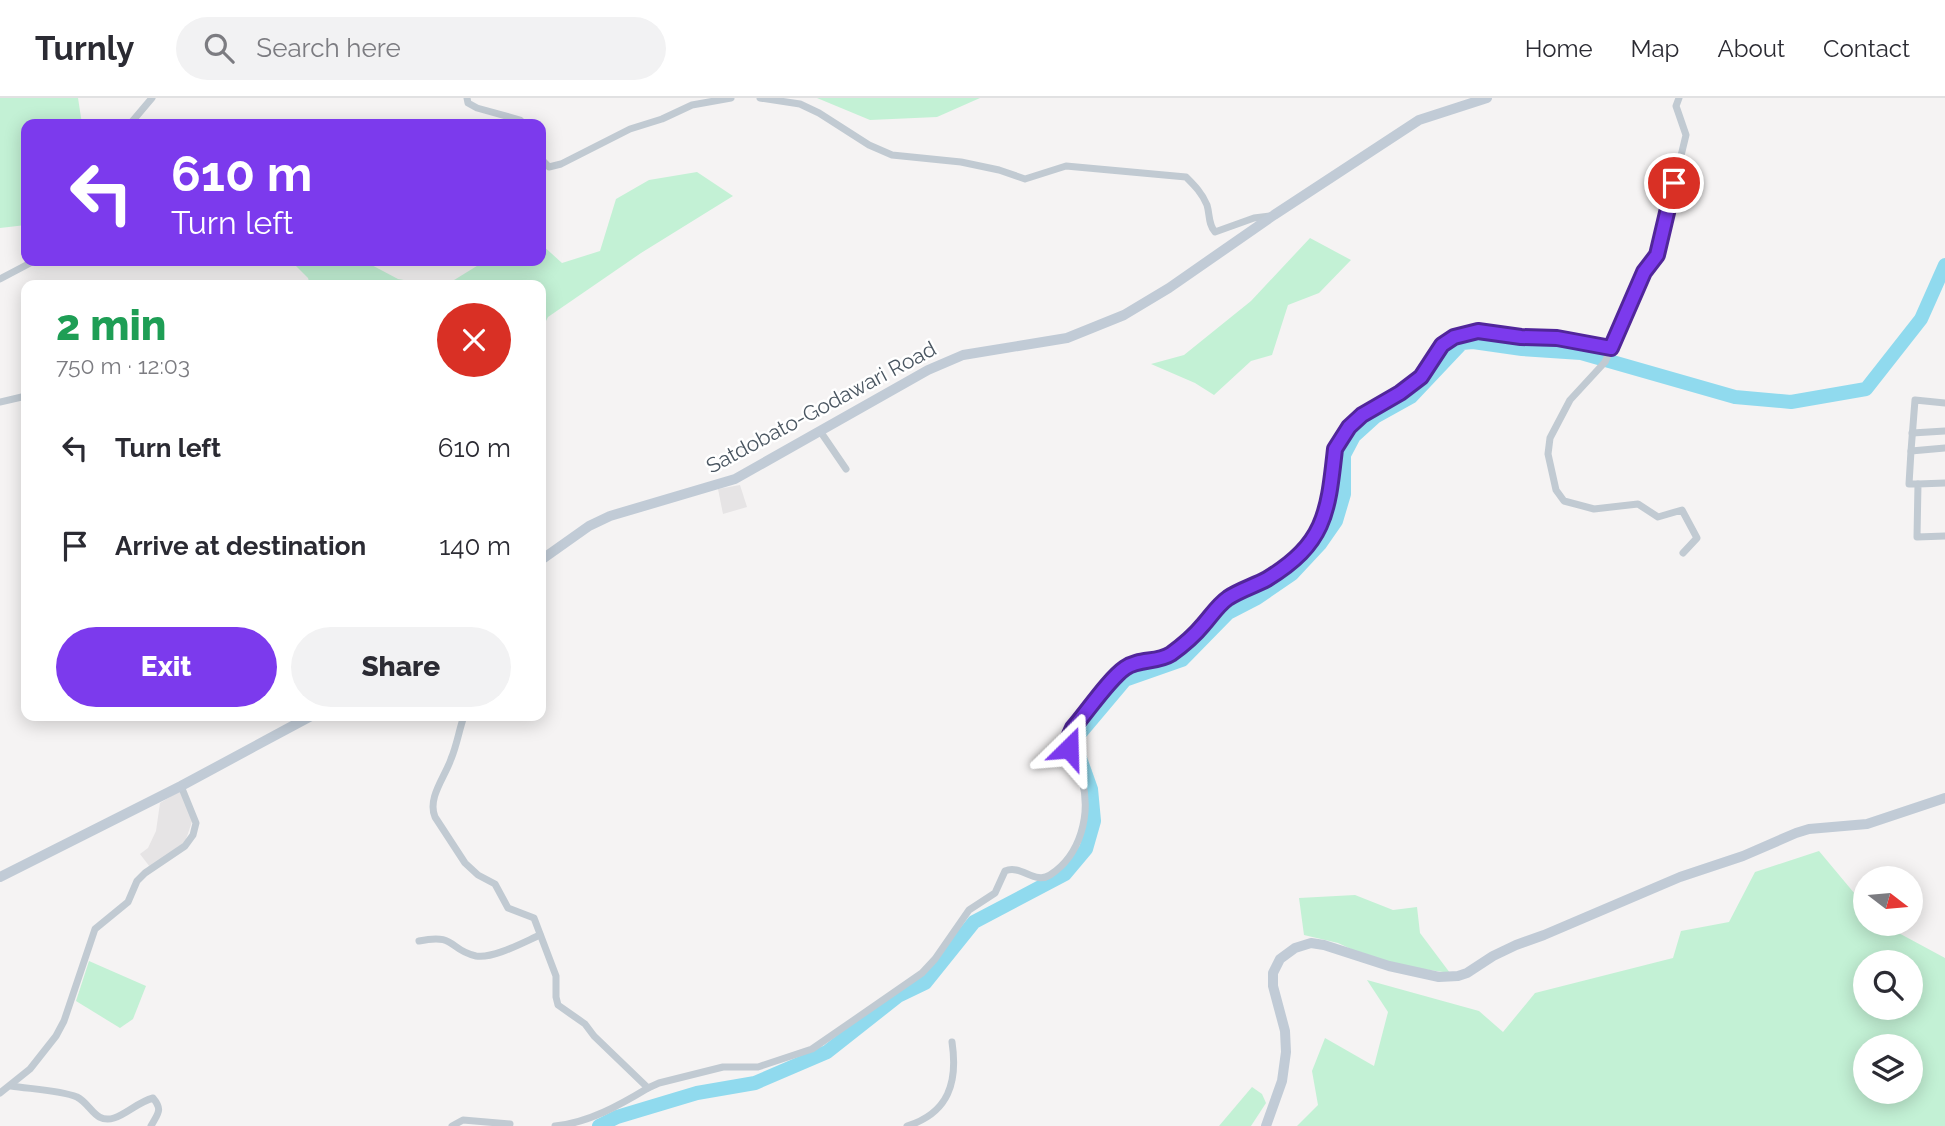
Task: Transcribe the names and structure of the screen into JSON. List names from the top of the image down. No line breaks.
{"streets":{"street":["Satdobato-Godawari Road"]},"north":"right","page":{"header":"Turnly","search":"Search here","nav":["Home","Map","About","Contact"],"turn":["610 m","Turn left"],"heading":["2 min","750 m · 12:03"],"list":[{"name":"Turn left","value":"610 m"},{"name":"Arrive at destination","value":"140 m"}],"buttons":["Exit","Share"]}}
